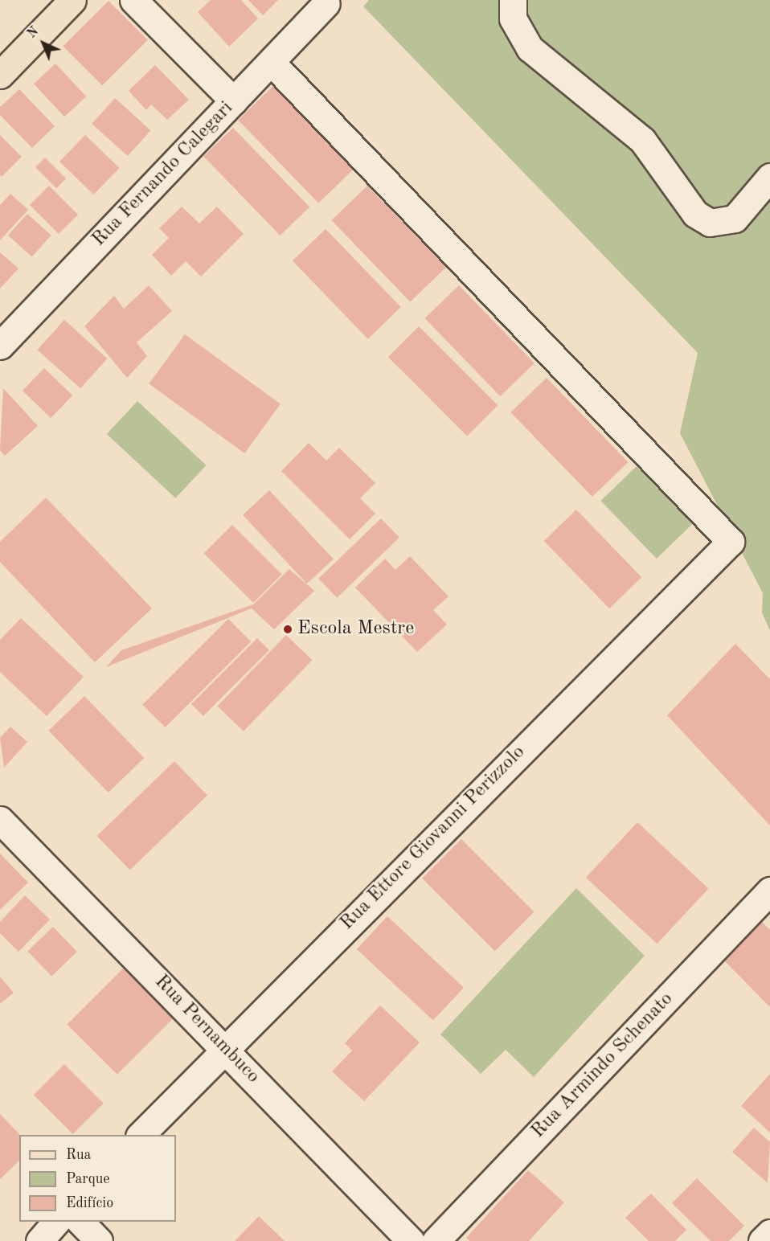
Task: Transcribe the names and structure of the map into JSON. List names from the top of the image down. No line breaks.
{"streets":{"street":["Rua Fernando Calegari","Rua Ettore Giovanni Perizzolo","Rua Pernambuco","Rua Armindo Schenato"]},"crossings":[["Rua Fernando Calegari","Rua Ettore Giovanni Perizzolo"],["Rua Ettore Giovanni Perizzolo","Rua Pernambuco"]],"places":["Escola Mestre"],"legend":["Rua","Parque","Edifício"],"north":"top left"}
